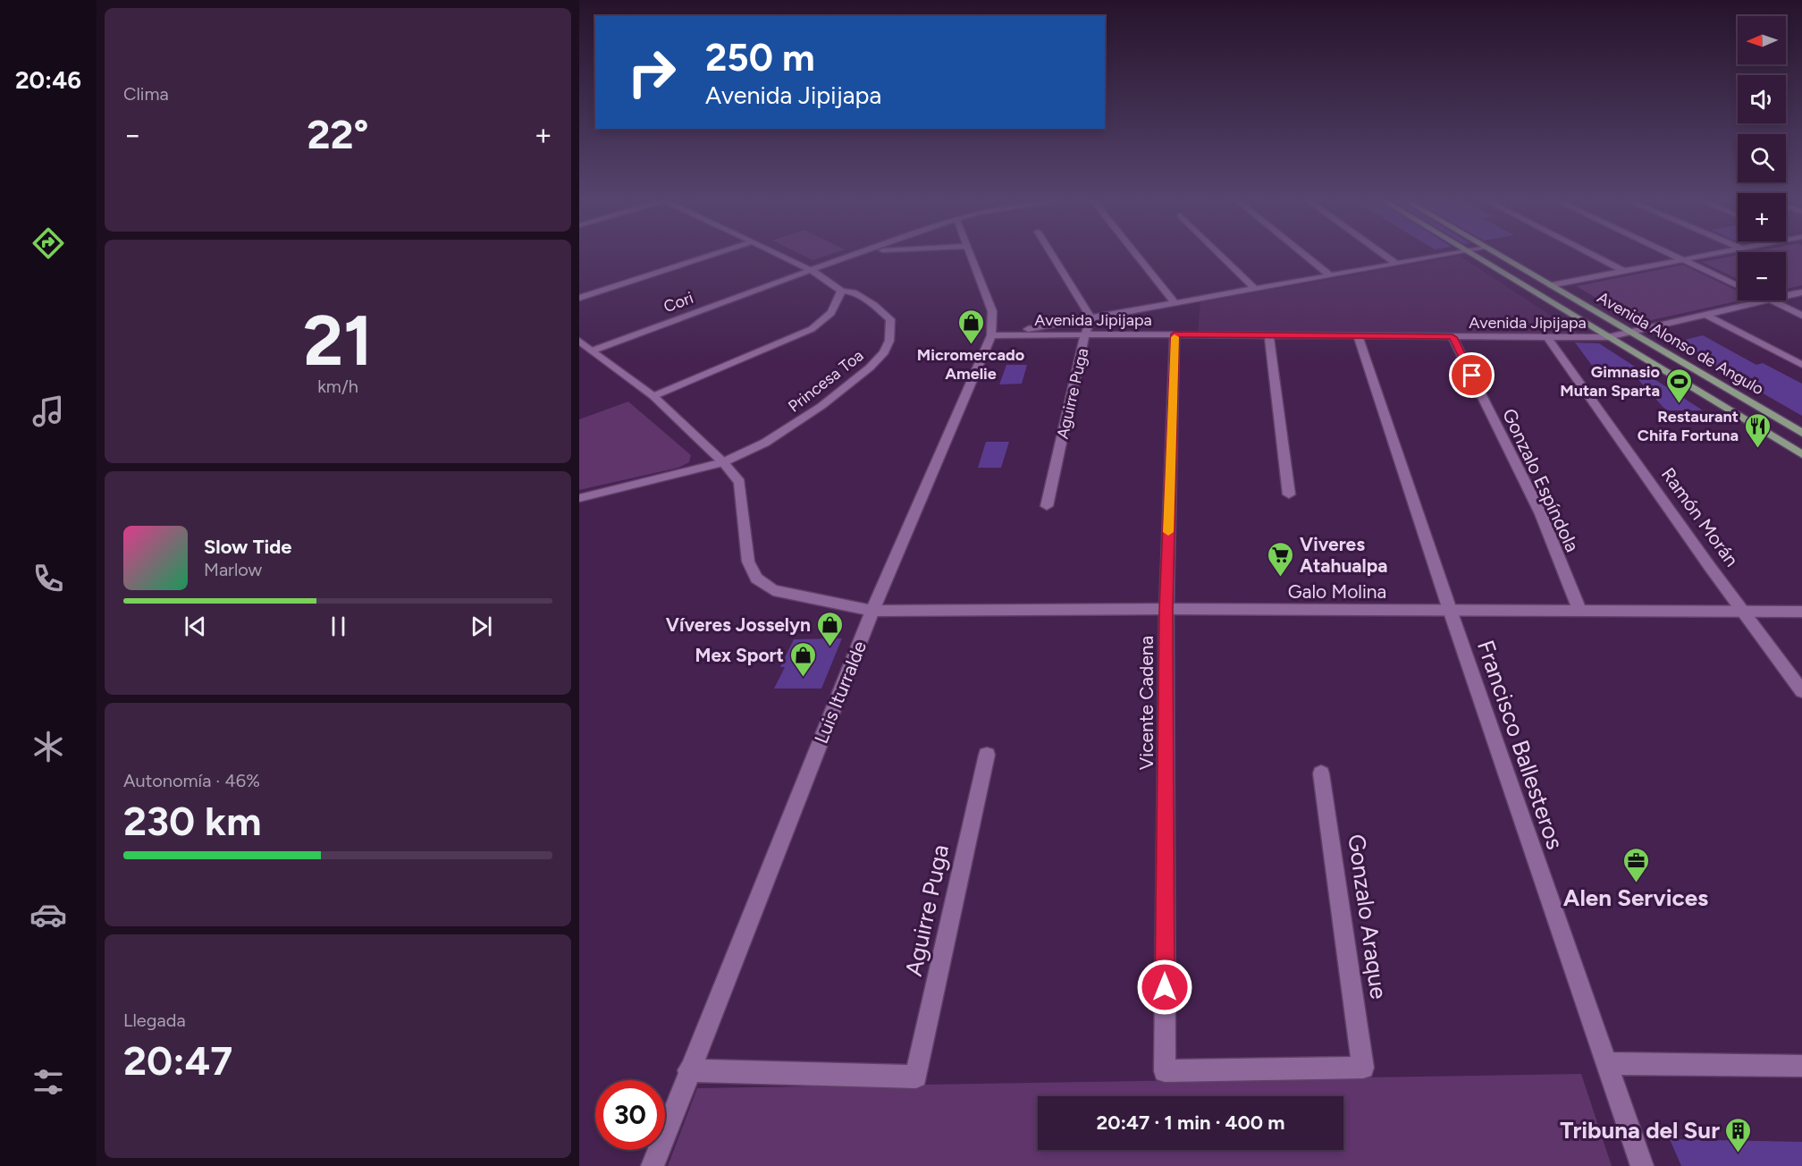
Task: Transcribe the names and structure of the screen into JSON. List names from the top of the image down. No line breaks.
{"streets":{"main road":["Avenida Alonso de Angulo"],"street":["Cori","Avenida Jipijapa","Princesa Toa","Aguirre Puga","Gonzalo Espíndola","Ramón Morán","Galo Molina","Luis Iturralde","Vicente Cadena","Francisco Ballesteros","Gonzalo Araque"]},"crossings":[["Cori","Princesa Toa"],["Cori","Galo Molina"],["Avenida Jipijapa","Avenida Alonso de Angulo"],["Avenida Jipijapa","Aguirre Puga"],["Avenida Jipijapa","Gonzalo Espíndola"],["Avenida Jipijapa","Ramón Morán"],["Avenida Jipijapa","Luis Iturralde"],["Avenida Jipijapa","Vicente Cadena"],["Avenida Jipijapa","Francisco Ballesteros"],["Princesa Toa","Galo Molina"],["Aguirre Puga","Luis Iturralde"],["Gonzalo Espíndola","Galo Molina"],["Ramón Morán","Galo Molina"],["Galo Molina","Luis Iturralde"],["Galo Molina","Vicente Cadena"],["Galo Molina","Francisco Ballesteros"],["Vicente Cadena","Gonzalo Araque"]],"places":{"shop":["Micromercado Amelie","Víveres Josselyn","Mex Sport"],"sports":["Gimnasio Mutan Sparta"],"restaurant":["Restaurant Chifa Fortuna"],"supermarket":["Viveres Atahualpa"],"office":["Alen Services"],"building":["Tribuna del Sur"]},"north":"left","page":{"tabs":"20:46","tile":["Clima",["21","km/h"],["Autonomía · 46%","230 km"],["Llegada","20:47"]],"map_buttons":["+","−"],"turn":["250 m","Avenida Jipijapa"],"heat":["−","22°","+"],"song":["Slow Tide","Marlow"],"limit":"30","trip":"20:47 · 1 min · 400 m"}}
